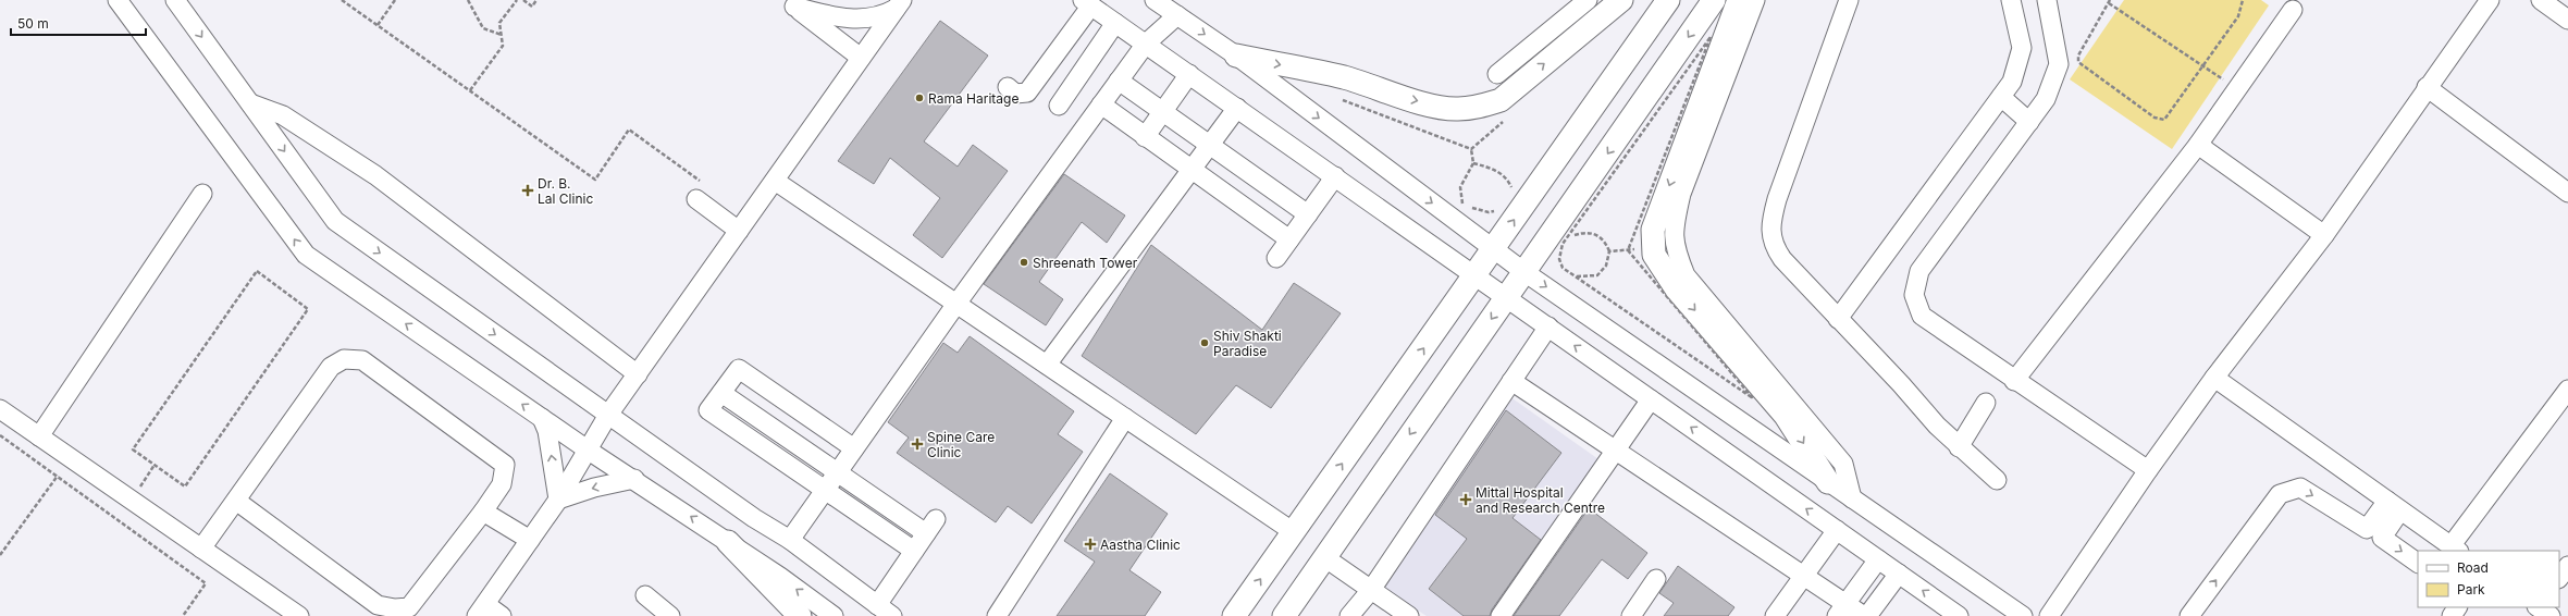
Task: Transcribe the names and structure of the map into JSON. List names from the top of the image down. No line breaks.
{"places":{"other":["Rama Haritage","Shreenath Tower","Shiv Shakti Paradise"],"health":["Dr. B. Lal Clinic","Spine Care Clinic","Mittal Hospital and Research Centre","Aastha Clinic"]},"legend":["Road","Park"],"scale_bar":"50 m"}
